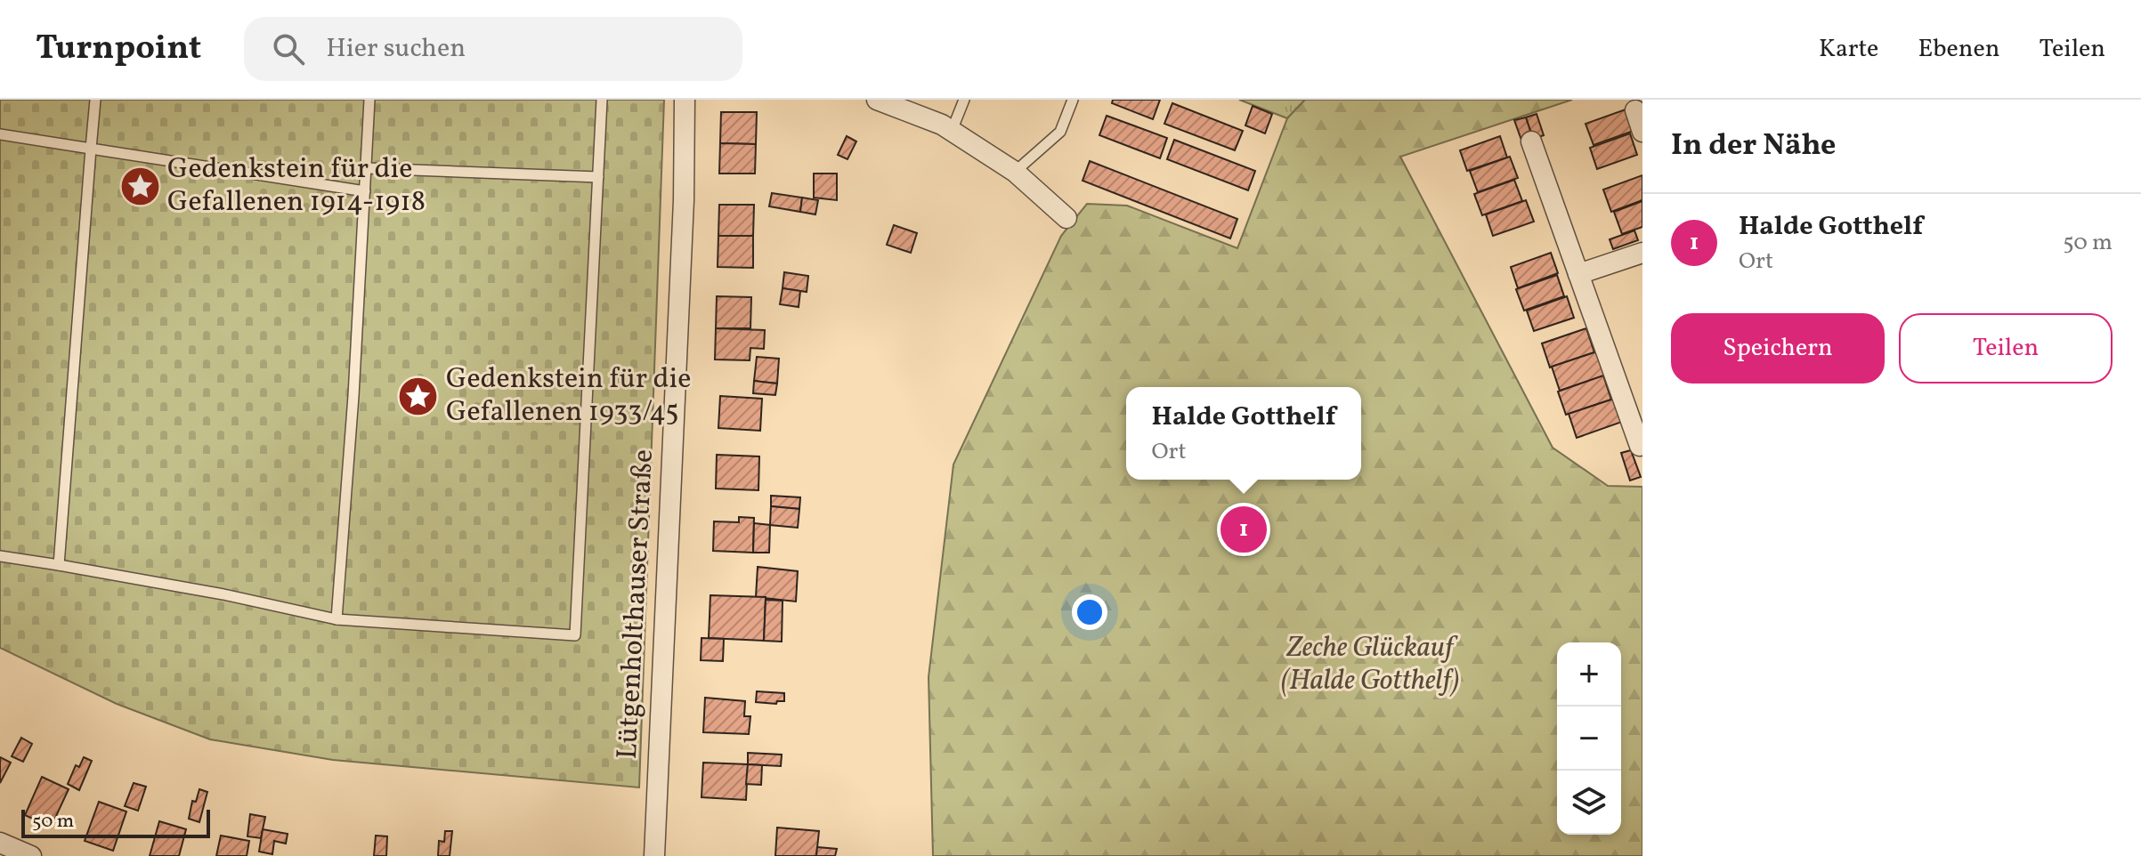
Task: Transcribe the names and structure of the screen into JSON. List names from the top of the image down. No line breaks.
{"streets":{"street":["Lütgenholthauser Straße"]},"parks":["Zeche Glückauf (Halde Gotthelf)"],"places":{"place":["Gedenkstein für die Gefallenen 1914-1918","Gedenkstein für die Gefallenen 1933/45"]},"scale_bar":"50 m","page":{"header":"Turnpoint","search":"Hier suchen","nav":["Karte","Ebenen","Teilen"],"heading":"In der Nähe","list":[{"mark":"1","name":"Halde Gotthelf","note":"Ort","value":"50 m"}],"buttons":["Speichern","Teilen"],"popup":["Halde Gotthelf","Ort"],"pins":"1","map_buttons":["+","−"],"scale":"50 m"}}
